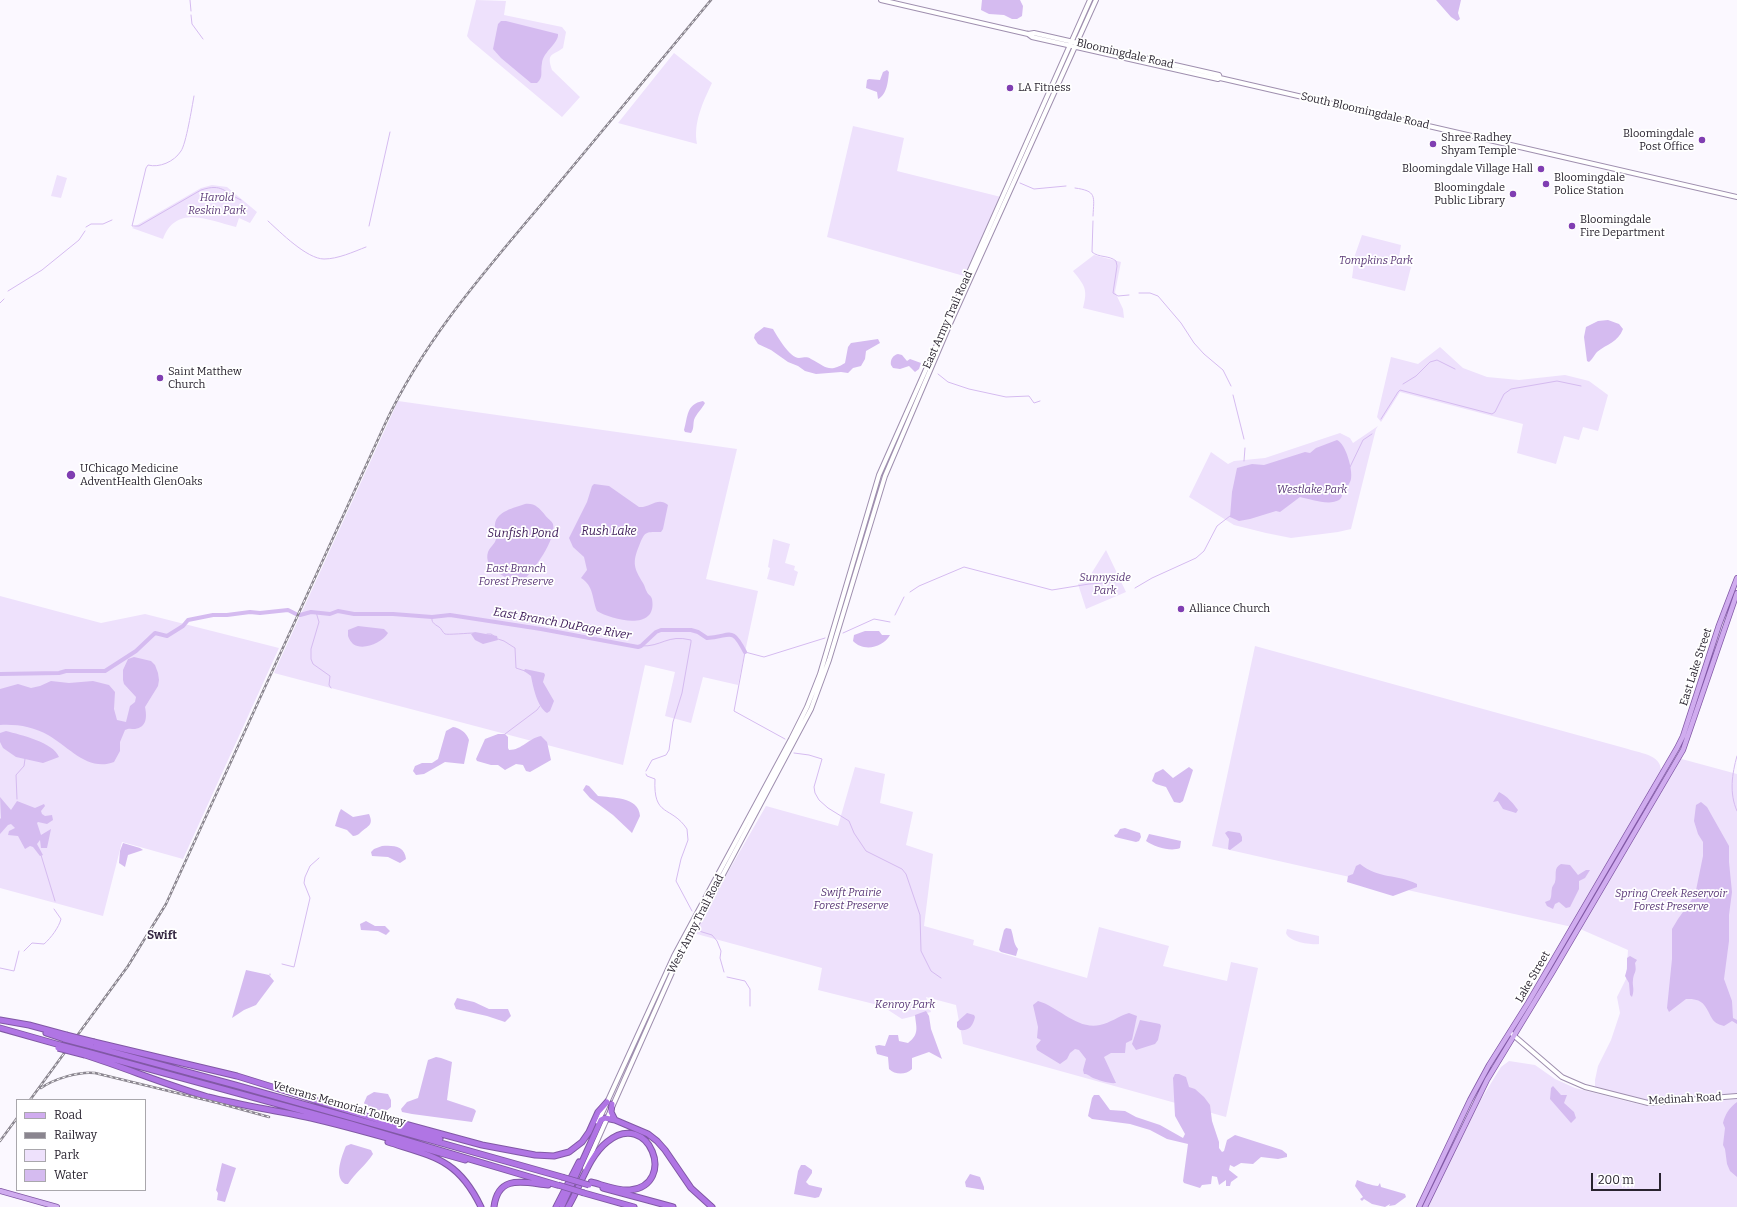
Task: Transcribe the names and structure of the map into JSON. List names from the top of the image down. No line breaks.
{"streets":{"highway":["Veterans Memorial Tollway"],"main road":["Bloomingdale Road","South Bloomingdale Road","East Army Trail Road","East Lake Street","West Army Trail Road","Lake Street","Medinah Road"]},"crossings":[["Bloomingdale Road","South Bloomingdale Road"],["Bloomingdale Road","East Army Trail Road"],["East Army Trail Road","West Army Trail Road"],["East Lake Street","Lake Street"],["Lake Street","Medinah Road"]],"districts":["Swift"],"water":["Rush Lake","Sunfish Pond","East Branch DuPage River"],"parks":["Harold Reskin Park","Tompkins Park","Westlake Park","East Branch Forest Preserve","Sunnyside Park","Swift Prairie Forest Preserve","Spring Creek Reservoir Forest Preserve","Kenroy Park"],"places":["LA Fitness","Bloomingdale Post Office","Shree Radhey Shyam Temple","Bloomingdale Village Hall","Bloomingdale Police Station","Bloomingdale Public Library","Bloomingdale Fire Department","Saint Matthew Church","UChicago Medicine AdventHealth GlenOaks","Alliance Church"],"legend":["Road","Railway","Park","Water"],"scale_bar":"200 m"}
